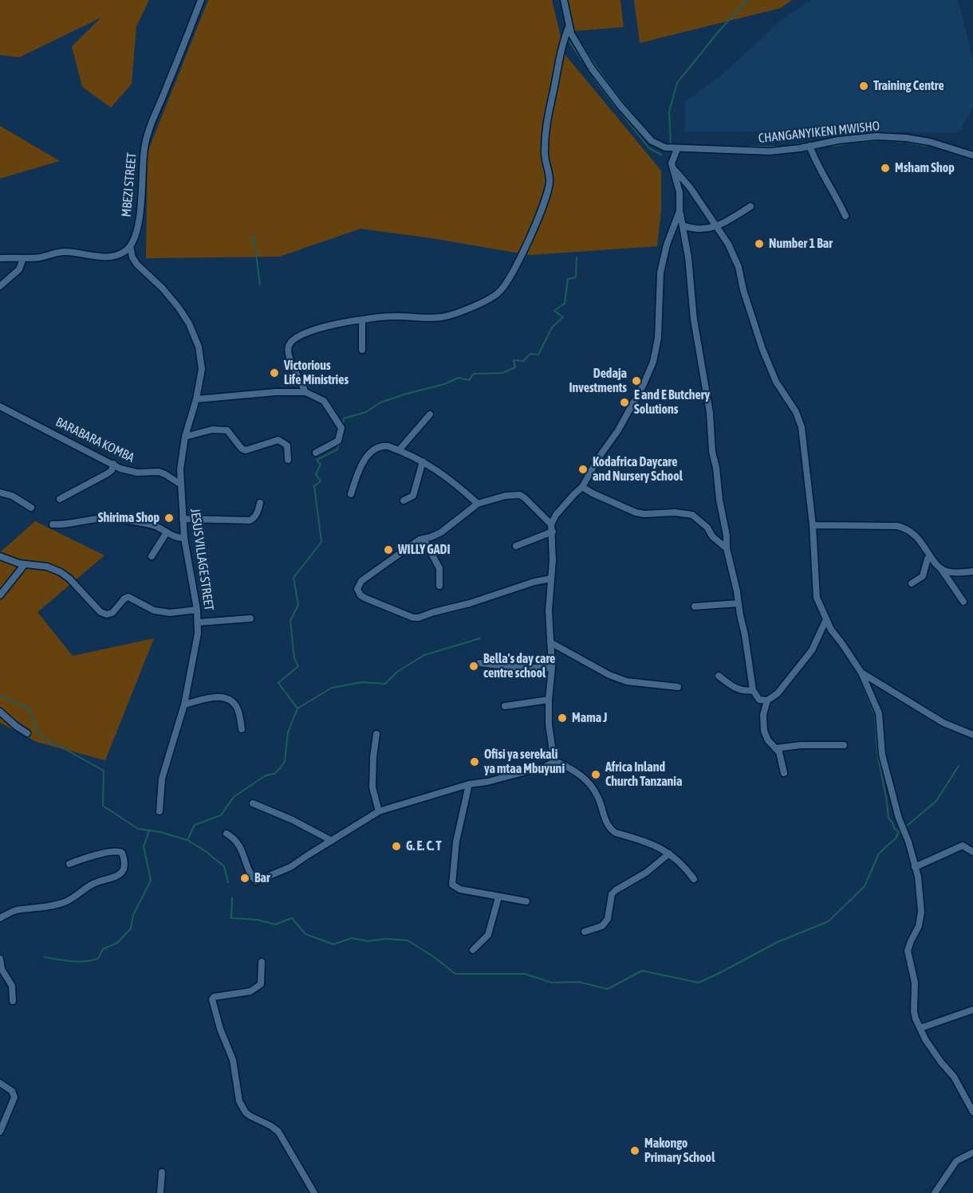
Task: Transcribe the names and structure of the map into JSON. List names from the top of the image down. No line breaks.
{"streets":{"street":["CHANGANYIKENI MWISHO","MBEZI STREET","BARABARA KOMBA","JESUS VILLAGE STREET"]},"crossings":[["MBEZI STREET","JESUS VILLAGE STREET"],["BARABARA KOMBA","JESUS VILLAGE STREET"]],"places":["Training Centre","Msham Shop","Number 1 Bar","Victorious Life Ministries","Dedaja Investments","E and E Butchery Solutions","Kodafrica Daycare and Nursery School","Shirima Shop","WILLY GADI","Bella's day care centre school","Mama J","Ofisi ya serekali ya mtaa Mbuyuni","Africa Inland Church Tanzania","G. E. C. T","Bar","Makongo Primary School"]}
